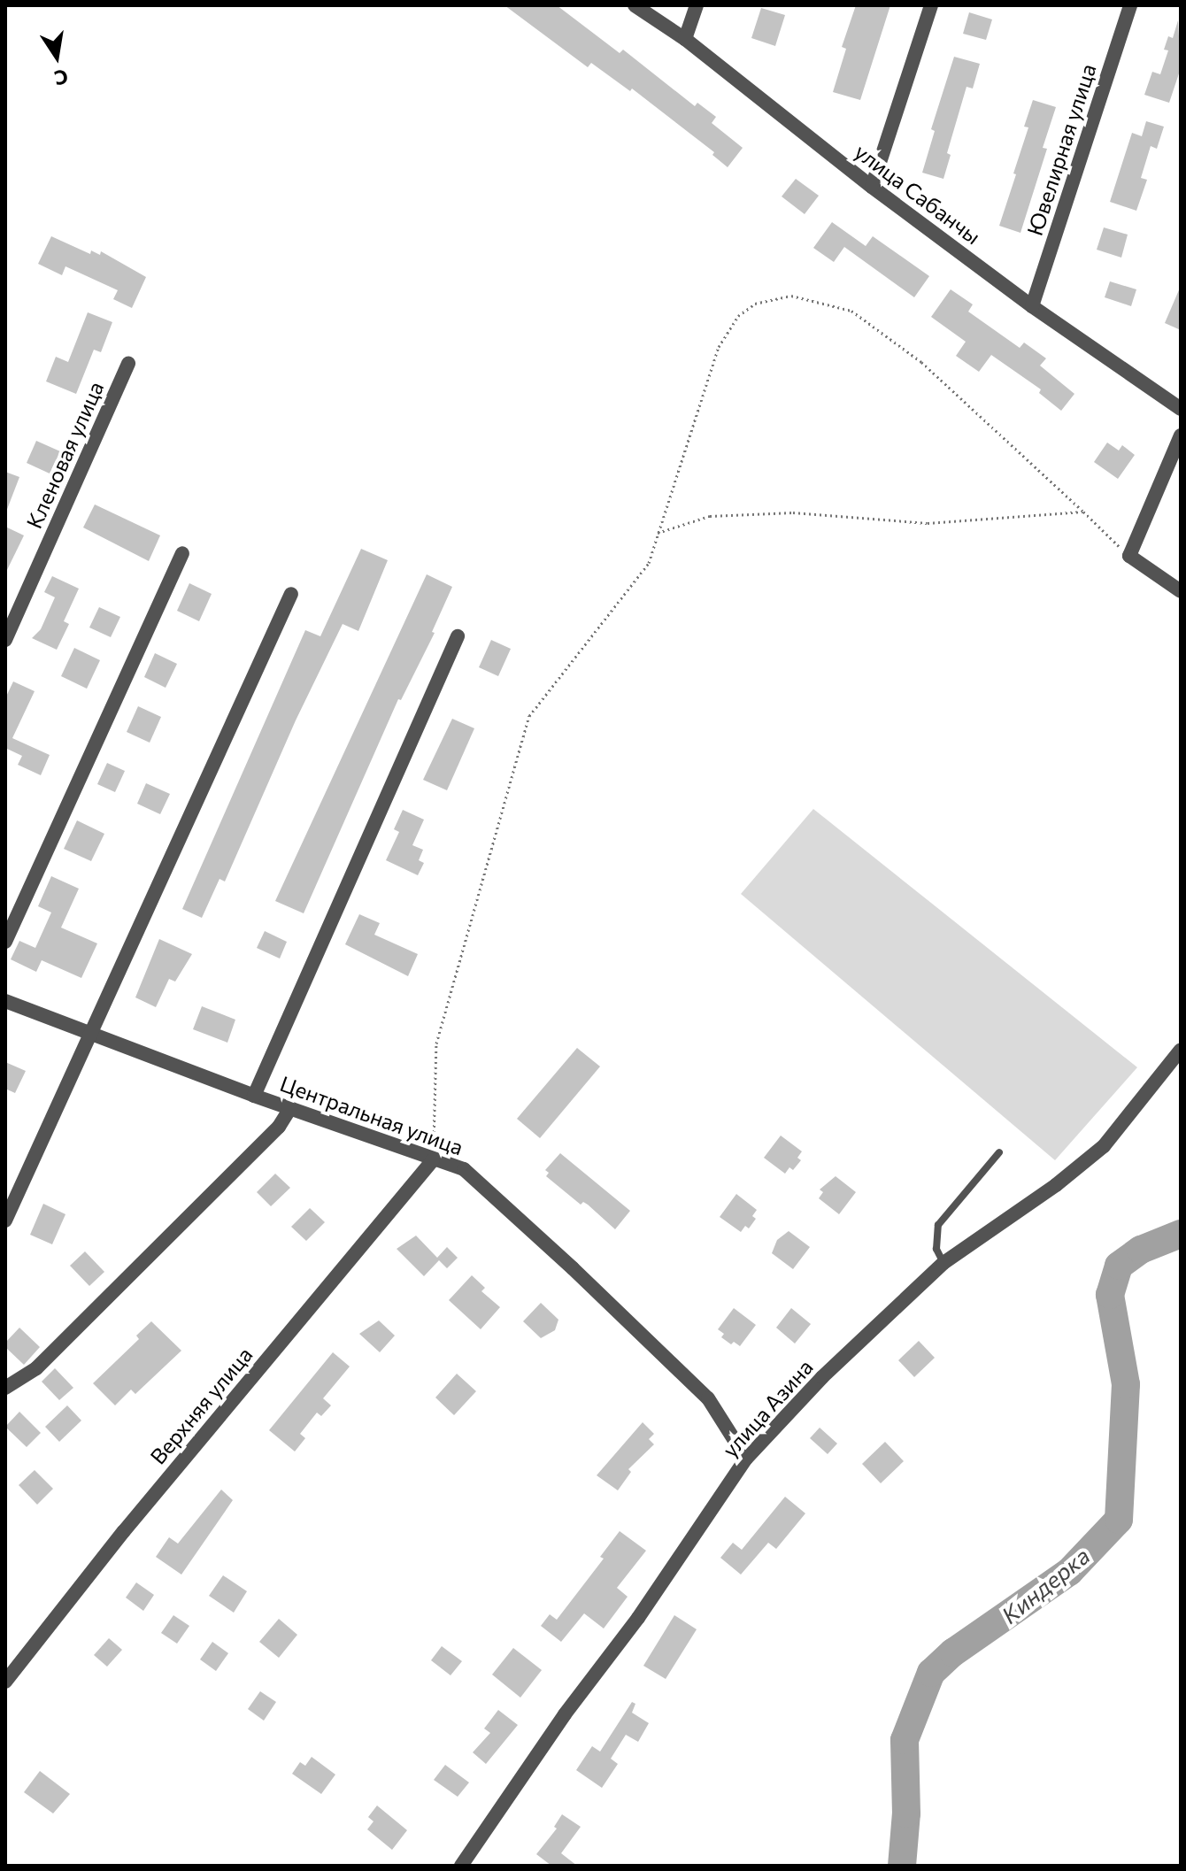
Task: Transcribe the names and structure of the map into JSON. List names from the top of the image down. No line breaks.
{"streets":{"street":["Ювелирная улица","улица Сабанчы","Кленовая улица","Центральная улица","Верхняя улица","улица Азина"]},"crossings":[["Ювелирная улица","улица Сабанчы"],["Центральная улица","Верхняя улица"],["Центральная улица","улица Азина"]],"water":["Киндерка"],"north":"bottom"}
